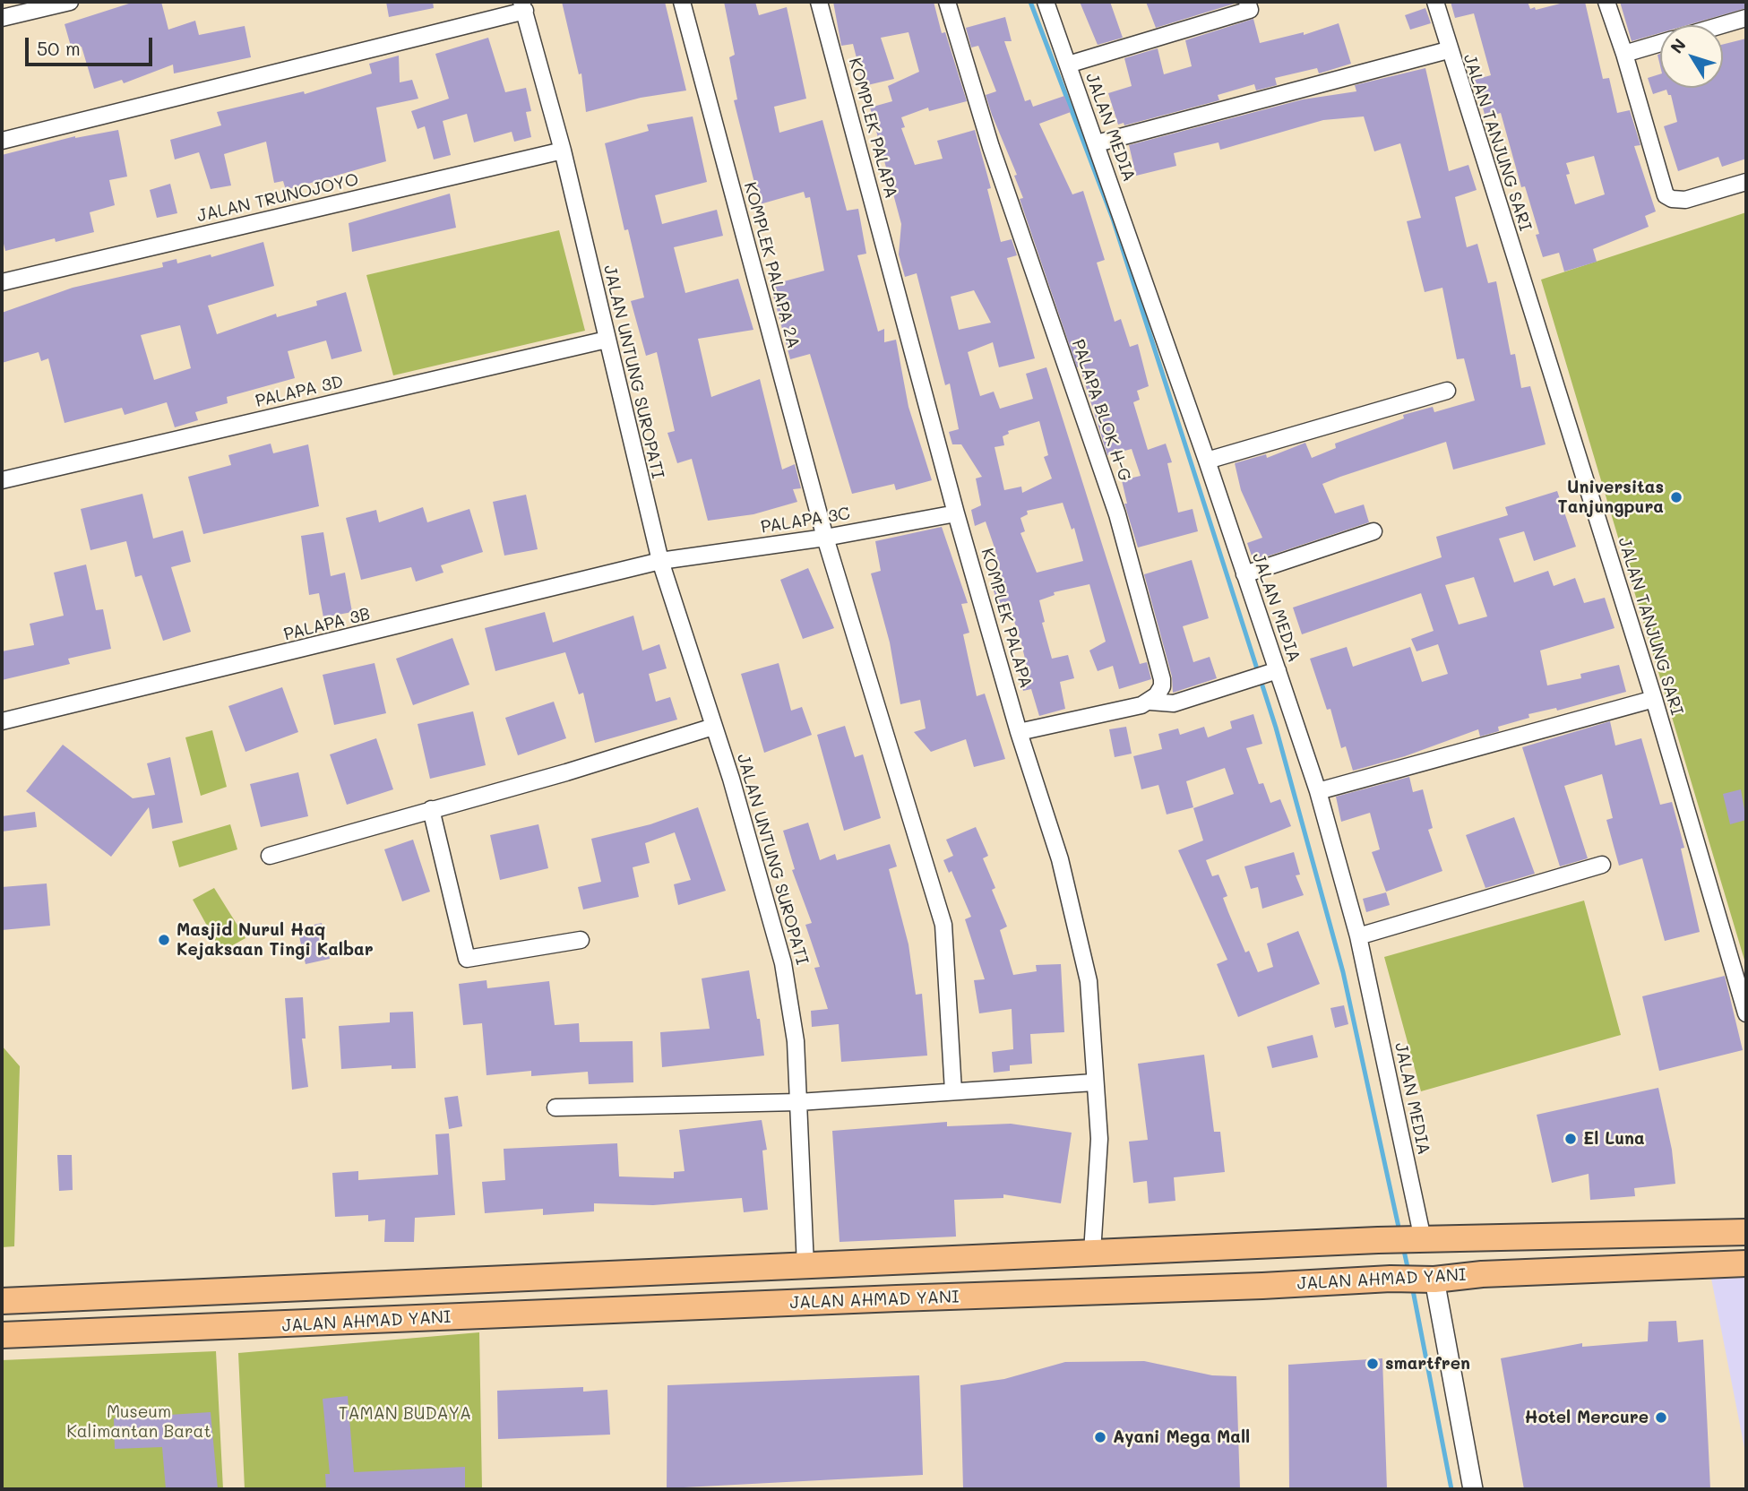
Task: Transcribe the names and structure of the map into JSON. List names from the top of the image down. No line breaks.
{"streets":{"highway":["JALAN AHMAD YANI"],"street":["JALAN MEDIA","KOMPLEK PALAPA","JALAN TANJUNG SARI","JALAN TRUNOJOYO","KOMPLEK PALAPA 2A","JALAN UNTUNG SUROPATI","PALAPA 3D","PALAPA BLOK H-G","PALAPA 3C","PALAPA 3B"]},"crossings":[["JALAN MEDIA","JALAN AHMAD YANI"],["KOMPLEK PALAPA","PALAPA 3C"],["KOMPLEK PALAPA","JALAN AHMAD YANI"],["JALAN TRUNOJOYO","JALAN UNTUNG SUROPATI"],["KOMPLEK PALAPA 2A","PALAPA 3C"],["JALAN UNTUNG SUROPATI","PALAPA 3D"],["JALAN UNTUNG SUROPATI","PALAPA 3C"],["JALAN UNTUNG SUROPATI","PALAPA 3B"],["JALAN UNTUNG SUROPATI","JALAN AHMAD YANI"],["PALAPA 3C","PALAPA 3B"]],"parks":["Museum Kalimantan Barat","TAMAN BUDAYA"],"places":["Universitas Tanjungpura","Masjid Nurul Haq Kejaksaan Tingi Kalbar","El Luna","smartfren","Hotel Mercure","Ayani Mega Mall"],"scale_bar":"50 m","north":"top left"}
